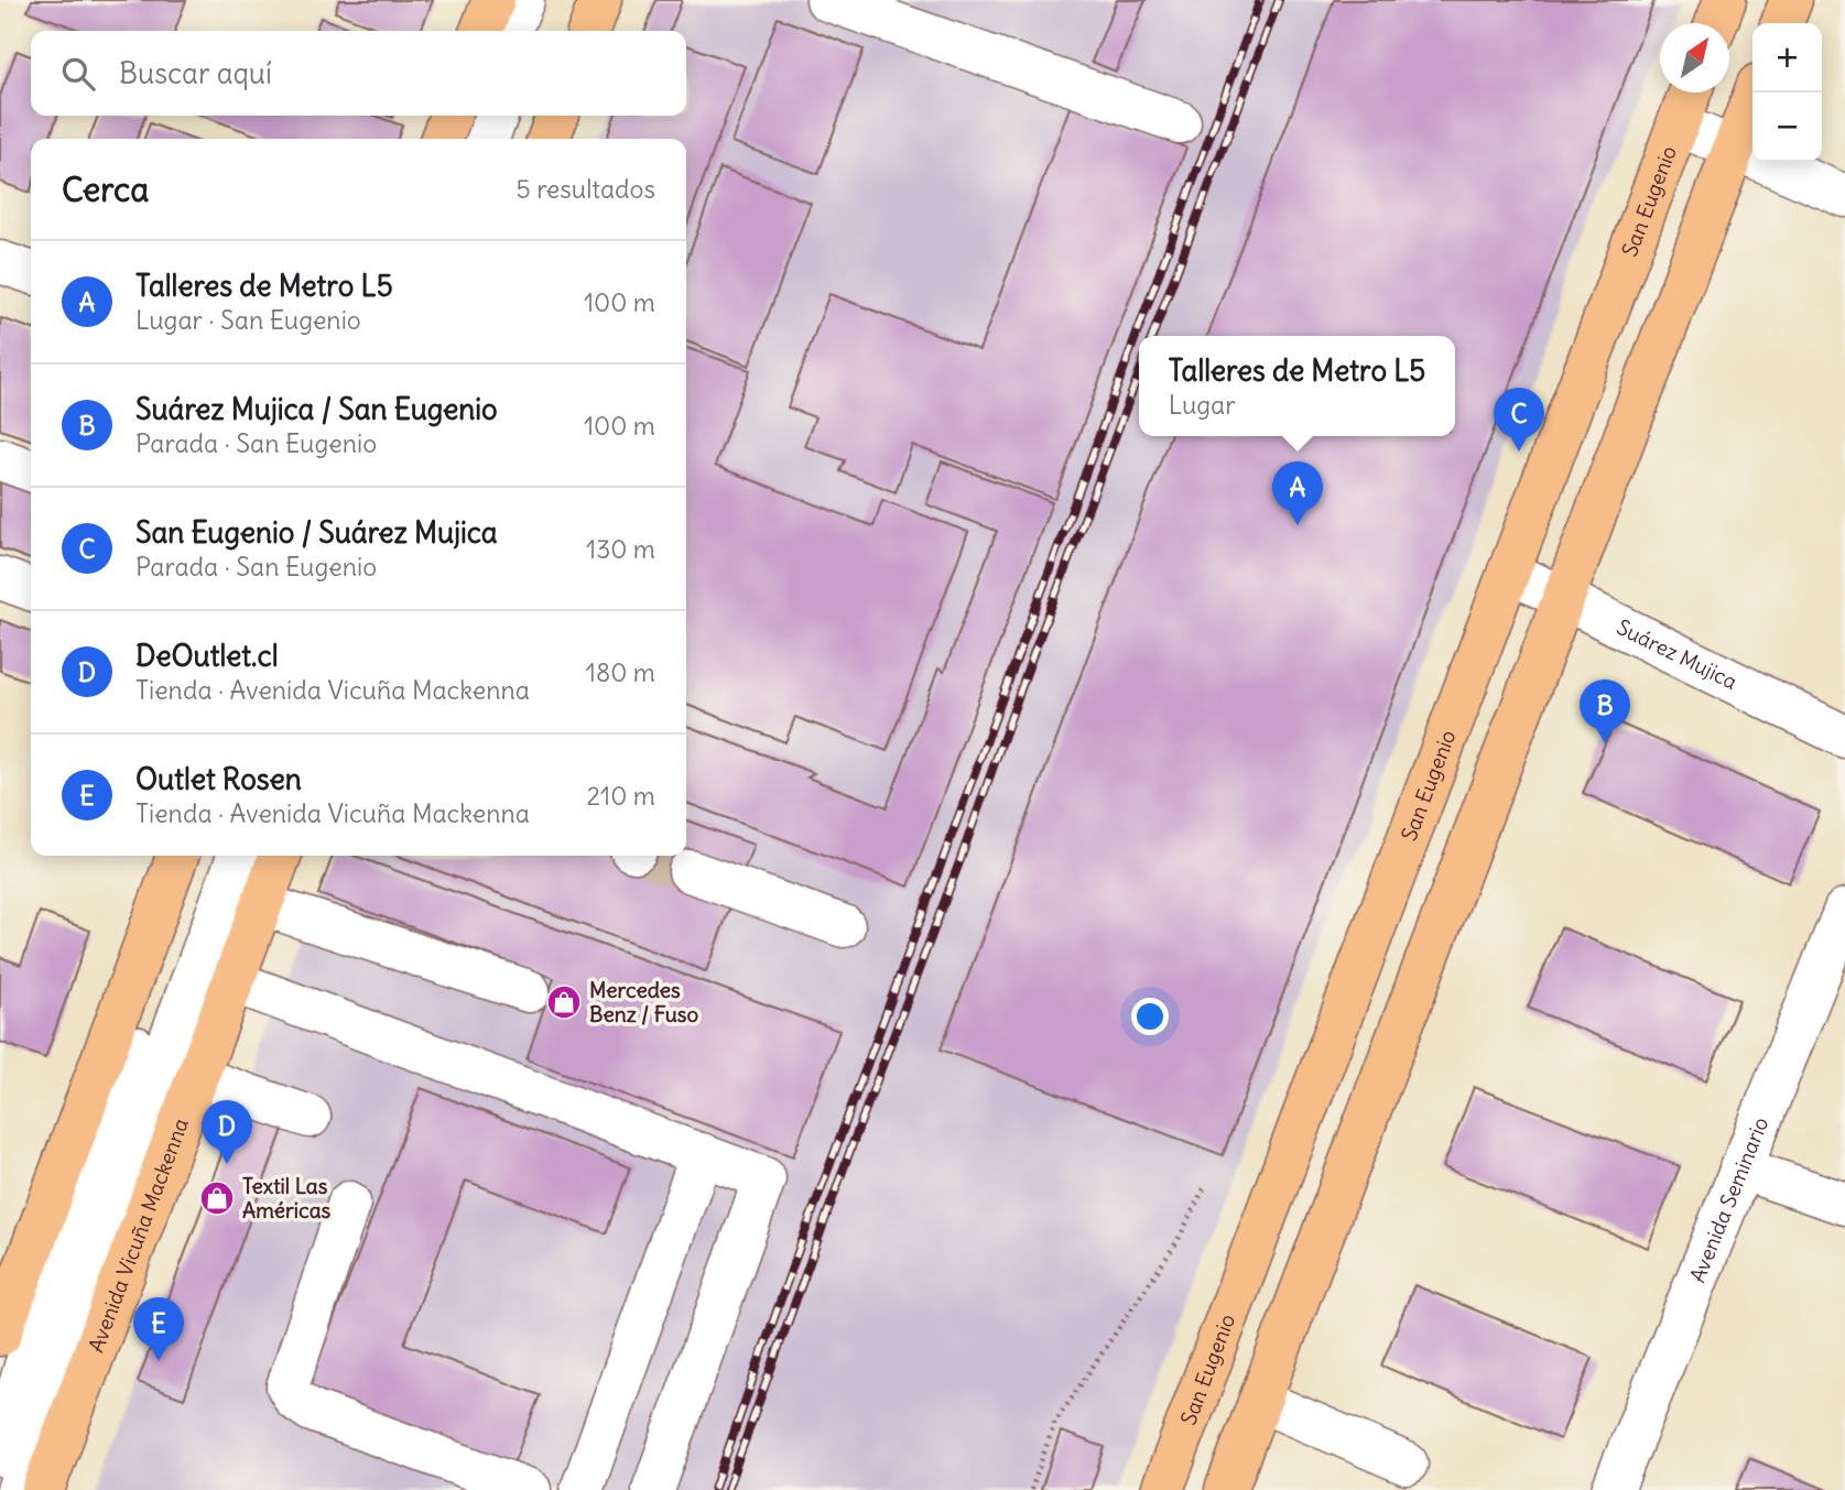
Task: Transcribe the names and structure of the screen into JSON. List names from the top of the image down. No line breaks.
{"streets":{"main road":["San Eugenio","Avenida Vicuña Mackenna"],"street":["Suárez Mujica","Avenida Seminario"]},"crossings":[["San Eugenio","Suárez Mujica"]],"places":{"shop":["Mercedes Benz / Fuso","Textil Las Américas"]},"north":"top right","page":{"map_buttons":["+","−"],"search":"Buscar aquí","heading":["Cerca","5 resultados"],"list":[{"mark":"A","name":"Talleres de Metro L5","note":"Lugar · San Eugenio","value":"100 m"},{"mark":"B","name":"Suárez Mujica / San Eugenio","note":"Parada · San Eugenio","value":"100 m"},{"mark":"C","name":"San Eugenio / Suárez Mujica","note":"Parada · San Eugenio","value":"130 m"},{"mark":"D","name":"DeOutlet.cl","note":"Tienda · Avenida Vicuña Mackenna","value":"180 m"},{"mark":"E","name":"Outlet Rosen","note":"Tienda · Avenida Vicuña Mackenna","value":"210 m"}],"popup":["Talleres de Metro L5","Lugar"],"pins":["C","A","B","D","E"]}}
